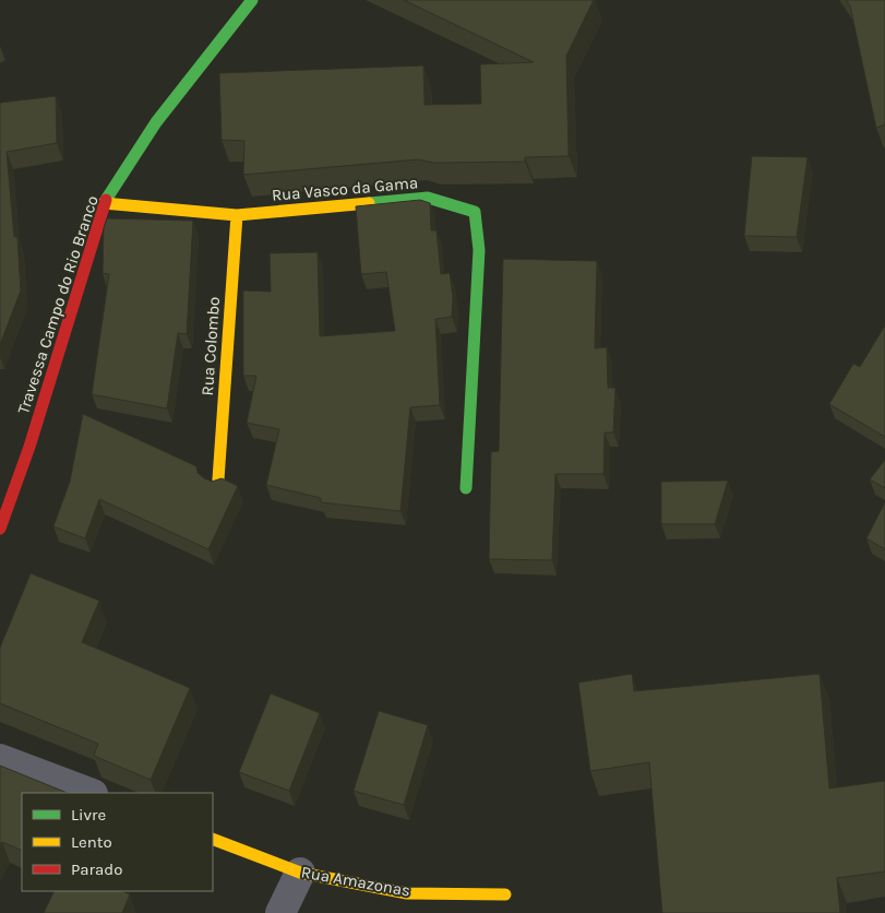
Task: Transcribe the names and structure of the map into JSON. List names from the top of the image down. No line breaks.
{"streets":{"street":["Rua Vasco da Gama","Travessa Campo do Rio Branco","Rua Colombo","Rua Amazonas"]},"crossings":[["Rua Vasco da Gama","Travessa Campo do Rio Branco"],["Rua Vasco da Gama","Rua Colombo"]],"legend":["Livre","Lento","Parado"]}
